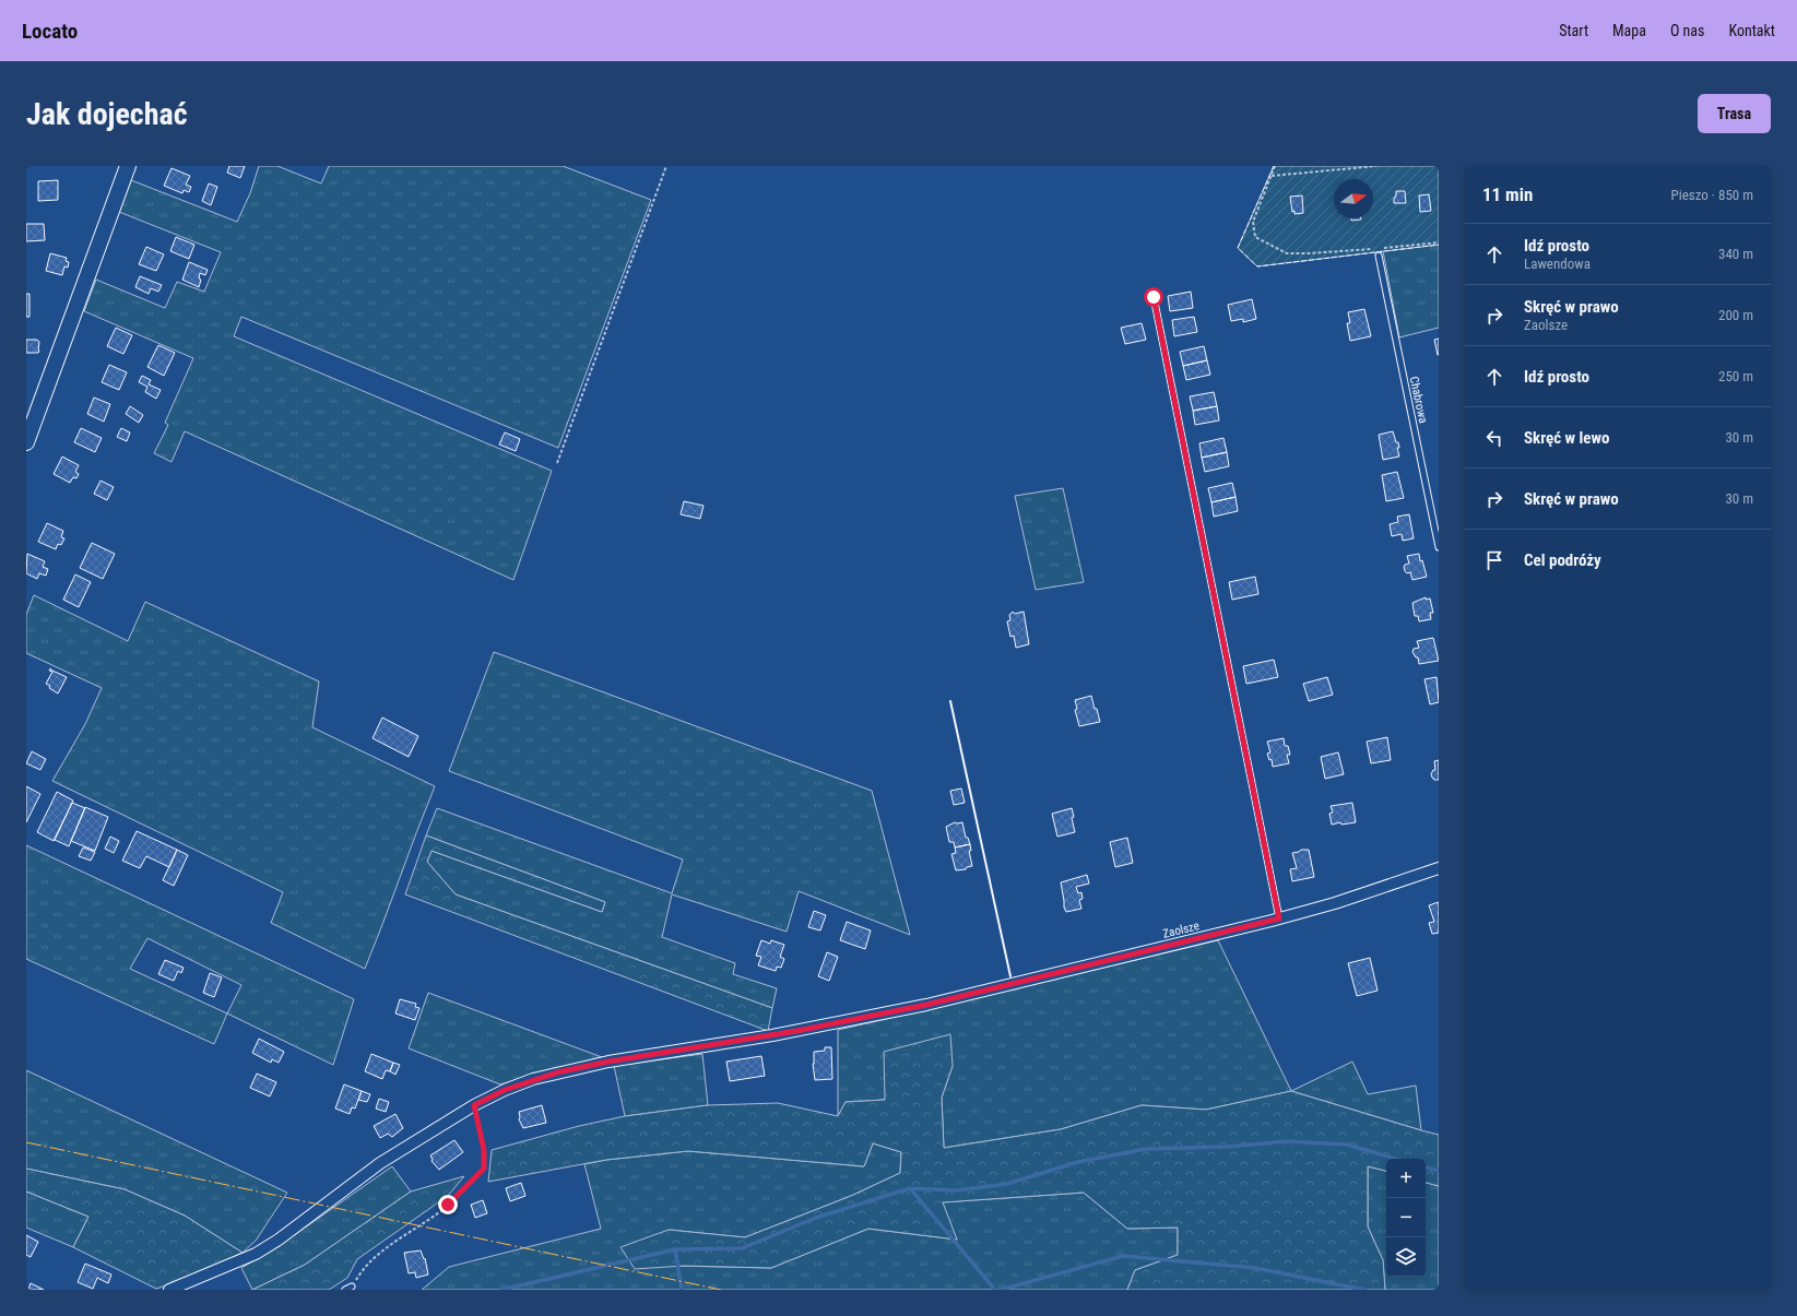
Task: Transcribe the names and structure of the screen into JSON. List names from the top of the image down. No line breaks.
{"streets":{"street":["Zaolsze"],"lane":["Chabrowa"]},"north":"right","page":{"header":"Locato","nav":["Start","Mapa","O nas","Kontakt"],"buttons":"Trasa","title":"Jak dojechać","heading":["11 min","Pieszo · 850 m"],"list":[["Idź prosto","Lawendowa","340 m"],["Skręć w prawo","Zaolsze","200 m"],["Idź prosto","250 m"],["Skręć w lewo","30 m"],["Skręć w prawo","30 m"],"Cel podróży"],"map_buttons":["+","−"]}}
